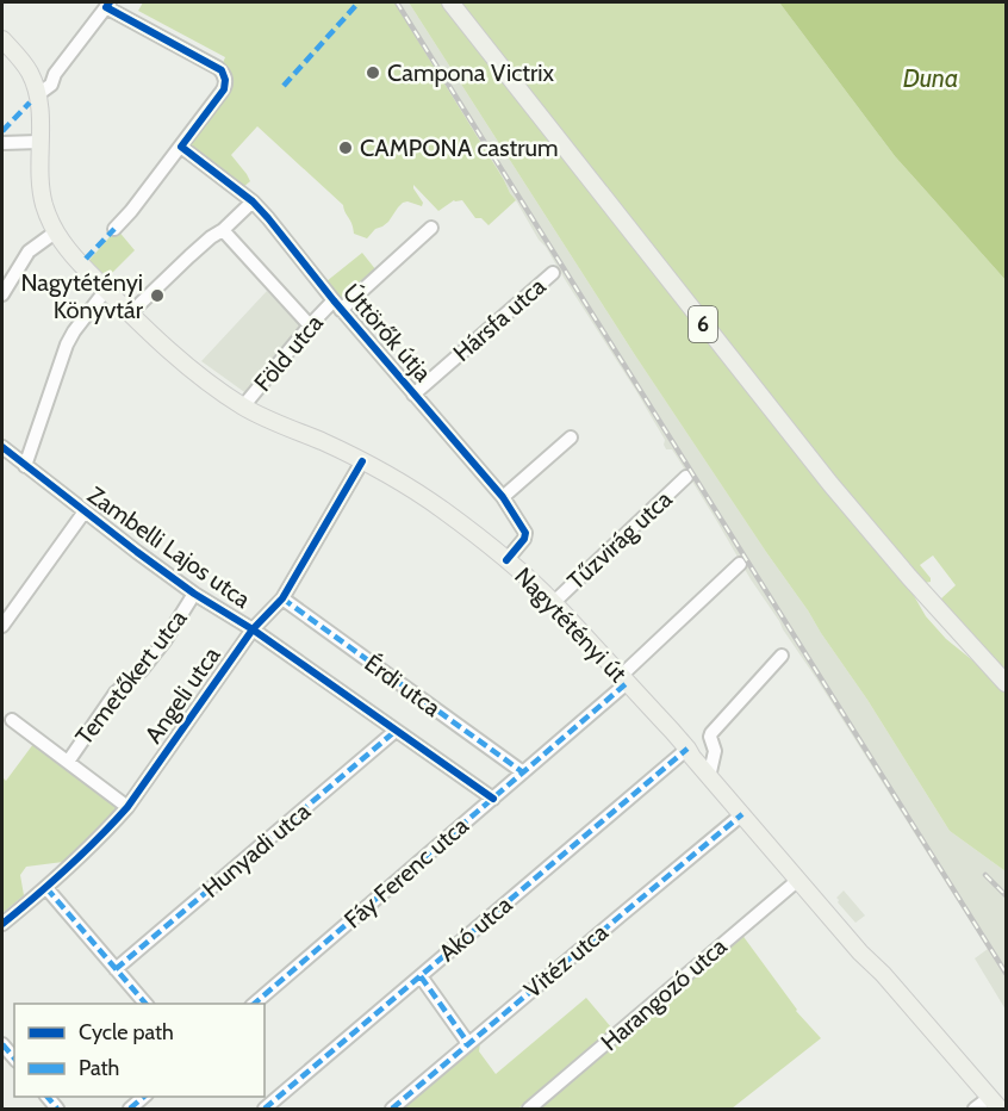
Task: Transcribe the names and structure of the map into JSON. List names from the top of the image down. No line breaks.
{"streets":{"main road":["6","Nagytétényi út"],"street":["Hársfa utca","Úttörők útja","Föld utca","Tűzvirág utca","Zambelli Lajos utca","Temetőkert utca","Érdi utca","Angeli utca","Hunyadi utca","Fáy Ferenc utca","Akó utca","Vitéz utca","Harangozó utca"]},"crossings":[["Hársfa utca","Úttörők útja"],["Úttörők útja","Föld utca"],["Úttörők útja","Nagytétényi út"],["Föld utca","Nagytétényi út"],["Tűzvirág utca","Nagytétényi út"],["Zambelli Lajos utca","Temetőkert utca"],["Zambelli Lajos utca","Angeli utca"],["Zambelli Lajos utca","Hunyadi utca"],["Zambelli Lajos utca","Fáy Ferenc utca"],["Nagytétényi út","Angeli utca"],["Nagytétényi út","Fáy Ferenc utca"],["Nagytétényi út","Akó utca"],["Nagytétényi út","Vitéz utca"],["Nagytétényi út","Harangozó utca"],["Érdi utca","Angeli utca"],["Érdi utca","Fáy Ferenc utca"]],"water":["Duna"],"places":["Campona Victrix","CAMPONA castrum","Nagytétényi Könyvtár"],"legend":["Cycle path","Path"]}
